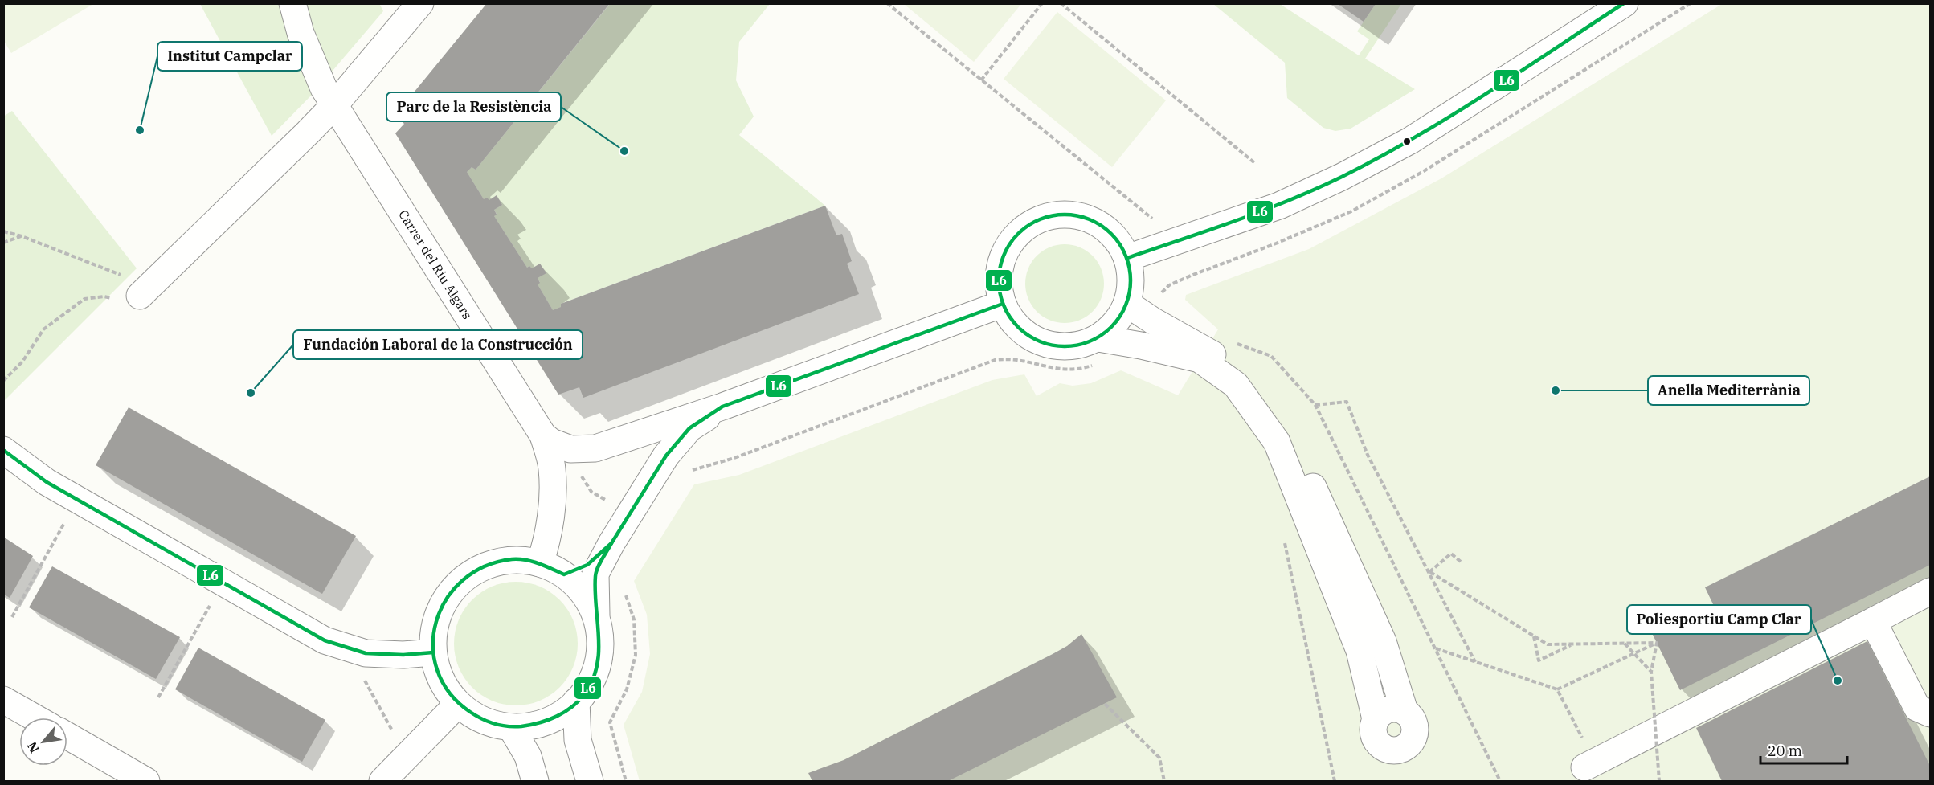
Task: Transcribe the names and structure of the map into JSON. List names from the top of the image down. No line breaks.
{"streets":{"street":["Carrer del Riu Algars"]},"places":["Institut Campclar","Parc de la Resistència","Anella Mediterrània","Fundación Laboral de la Construcción","Poliesportiu Camp Clar"],"lines":["transit line L6"],"scale_bar":"20 m","north":"bottom left"}
